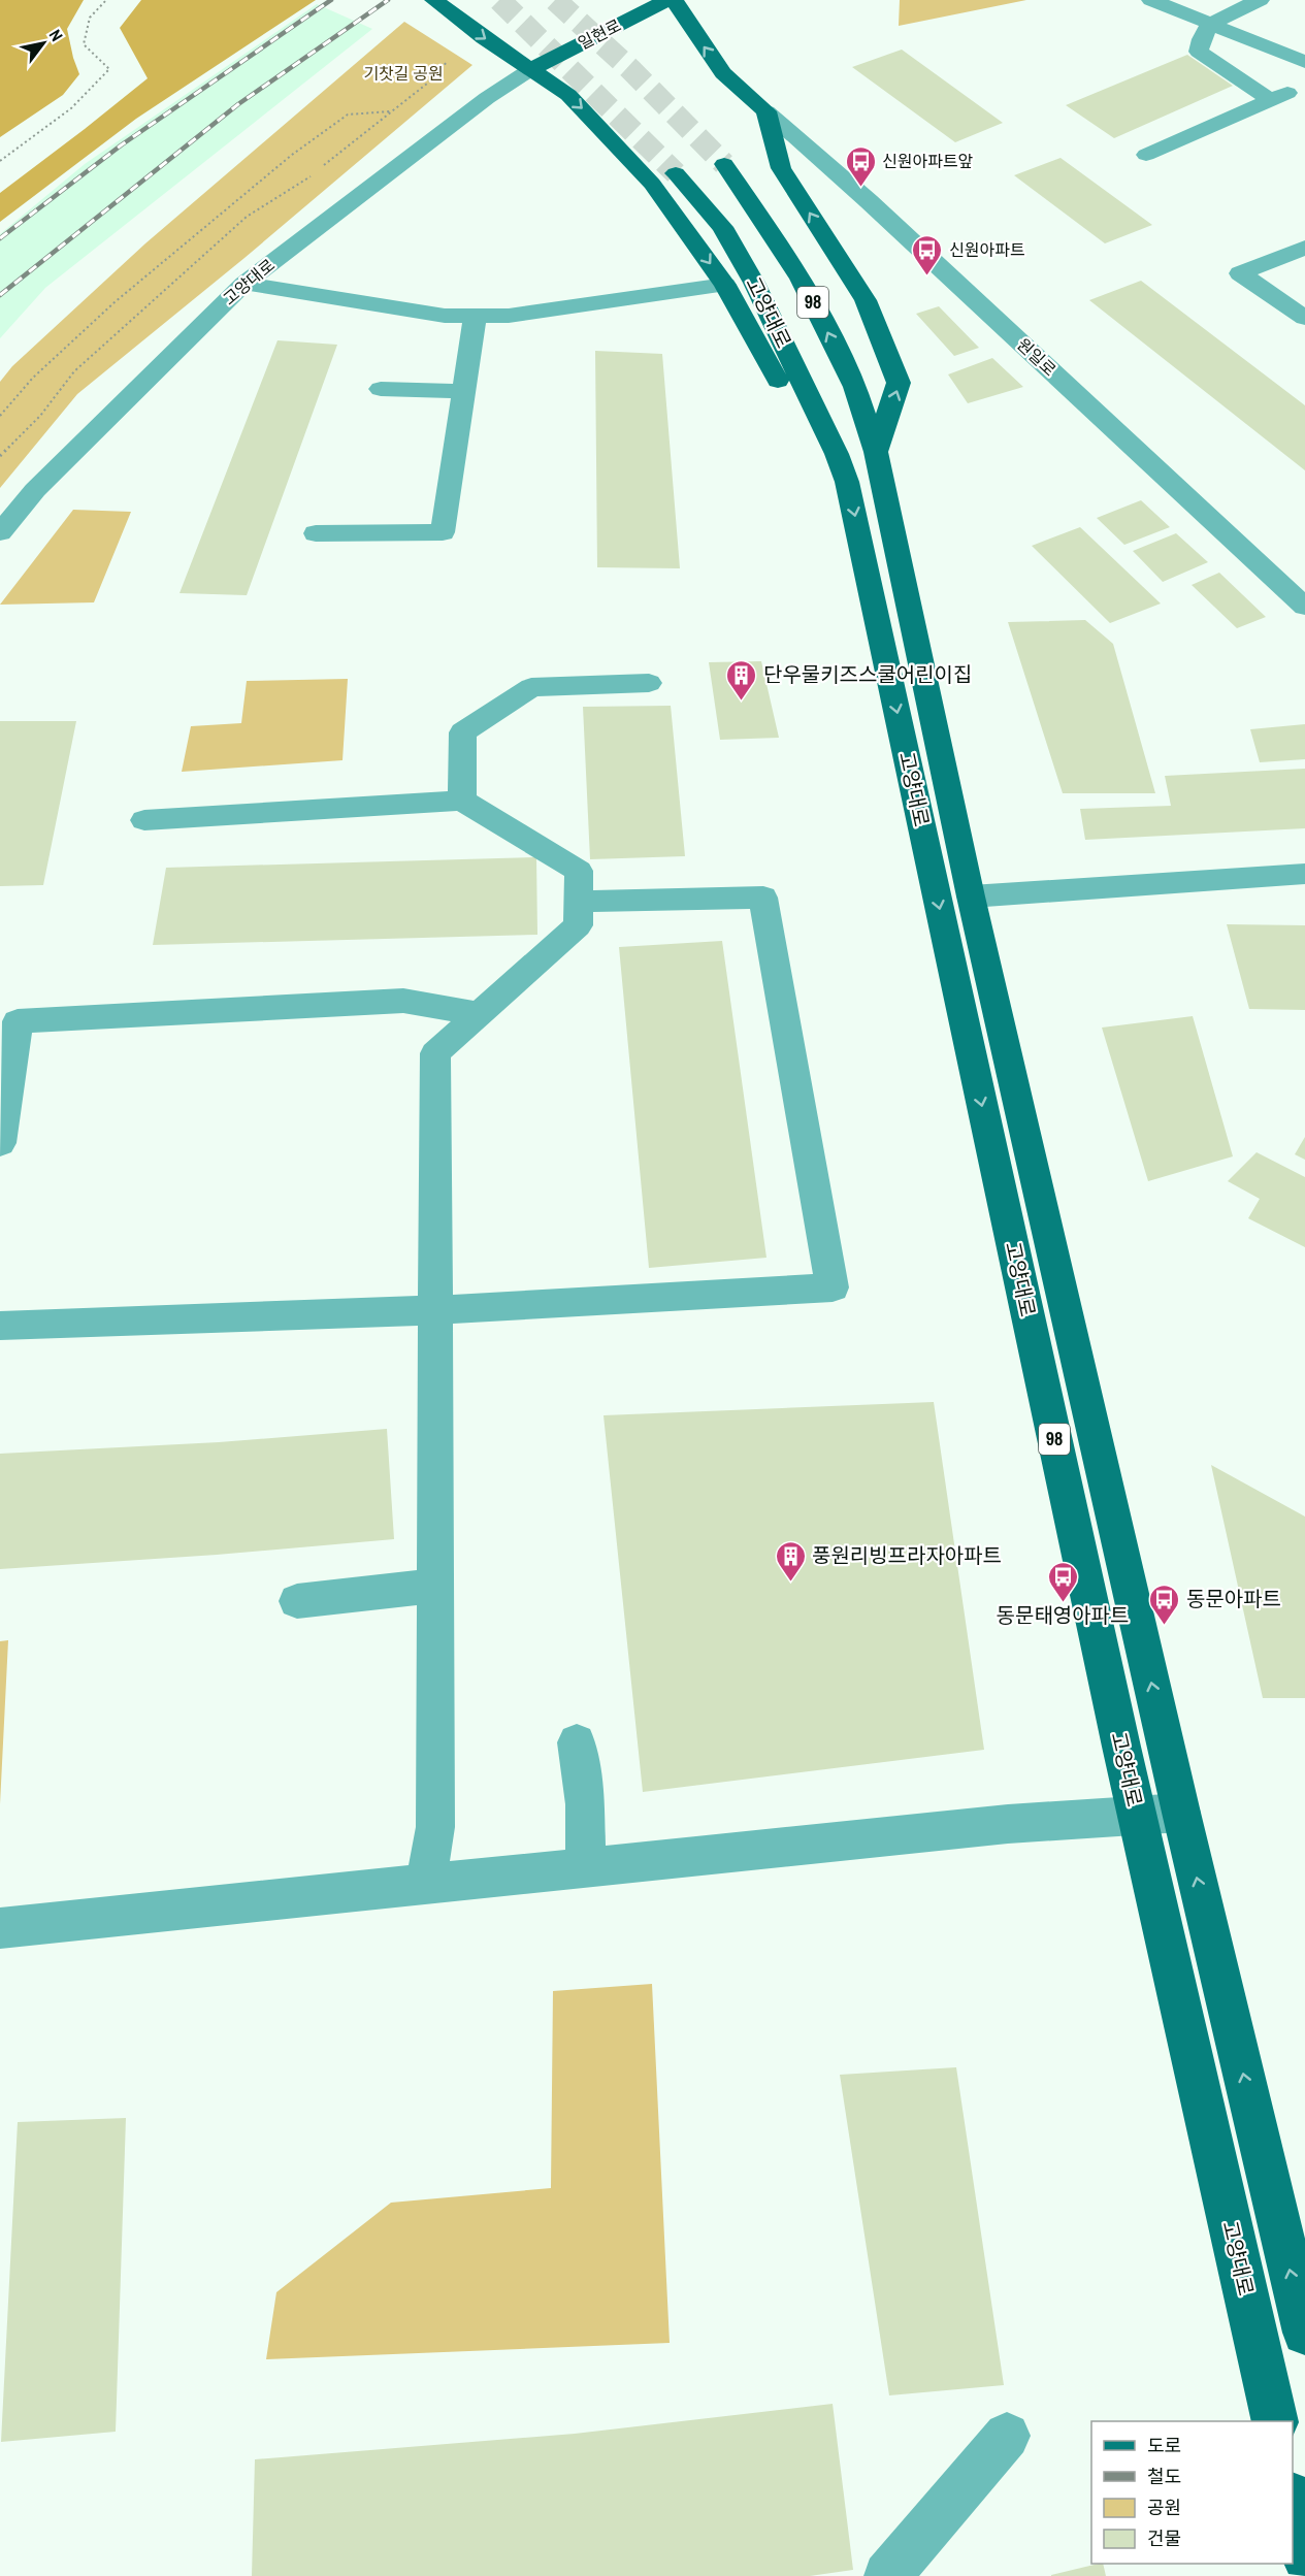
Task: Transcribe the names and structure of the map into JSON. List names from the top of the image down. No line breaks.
{"streets":{"main road":["일현로","고양대로","98"],"street":["원일로"]},"crossings":[["일현로","고양대로"]],"parks":["기찻길 공원"],"places":{"bus stop":["신원아파트앞","신원아파트","동문태영아파트","동문아파트"],"building":["단우물키즈스쿨어린이집","풍원리빙프라자아파트"]},"legend":["도로","철도","공원","건물"],"north":"top right"}
